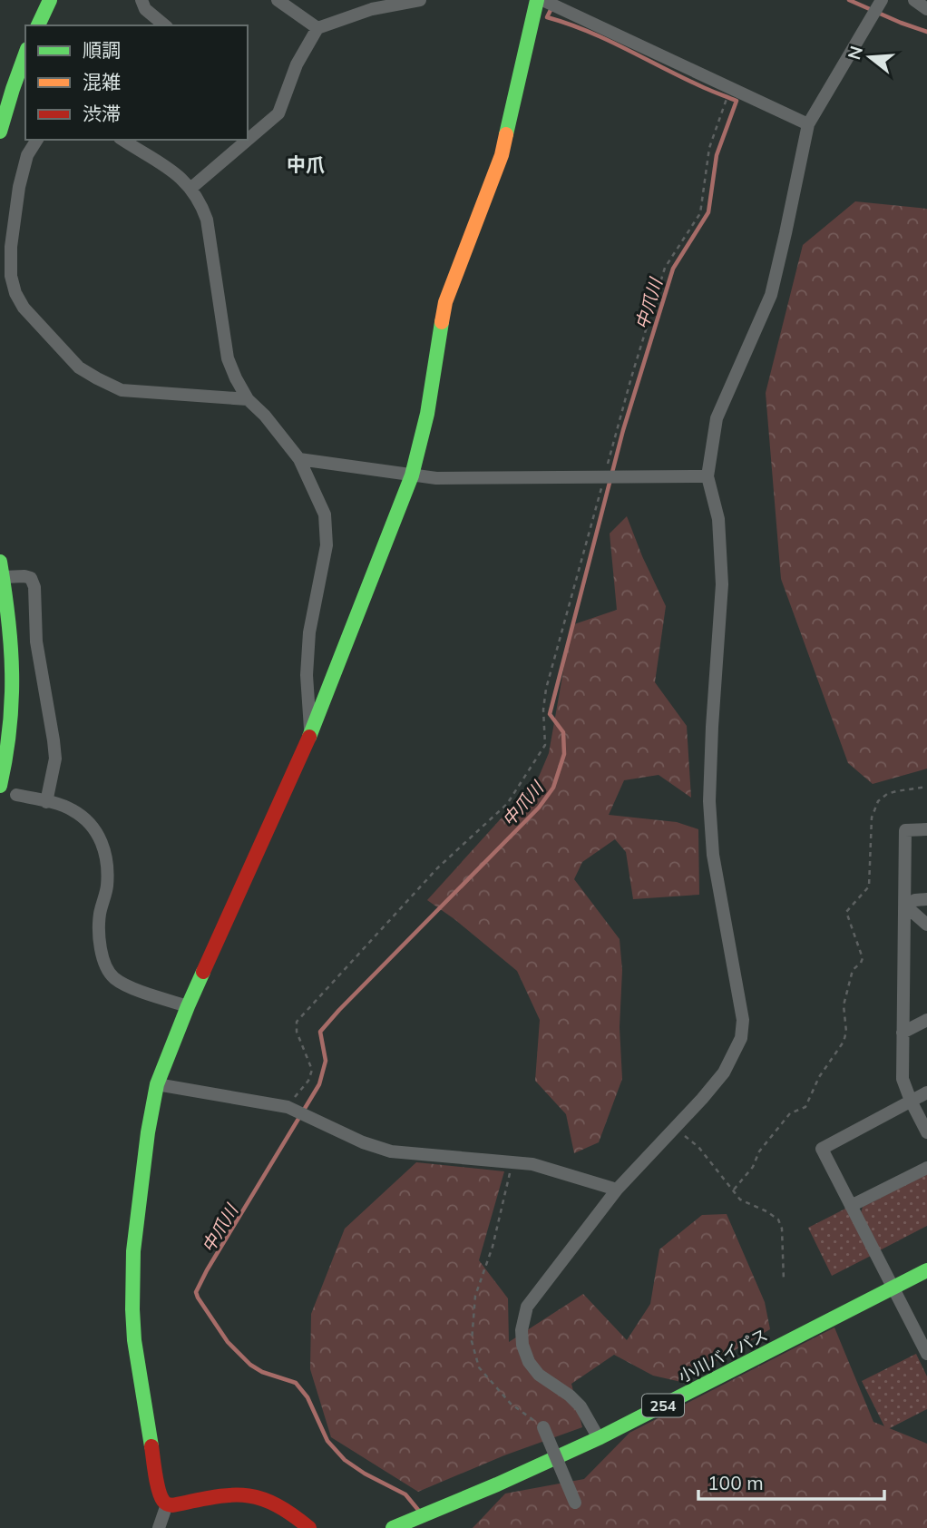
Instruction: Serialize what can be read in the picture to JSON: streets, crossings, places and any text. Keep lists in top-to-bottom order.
{
  "streets": {
    "main road": ["小川バイパス", "254"]
  },
  "districts": ["中爪"],
  "water": ["中爪川"],
  "legend": ["順調", "混雑", "渋滞"],
  "scale_bar": "100 m",
  "north": "left"
}
